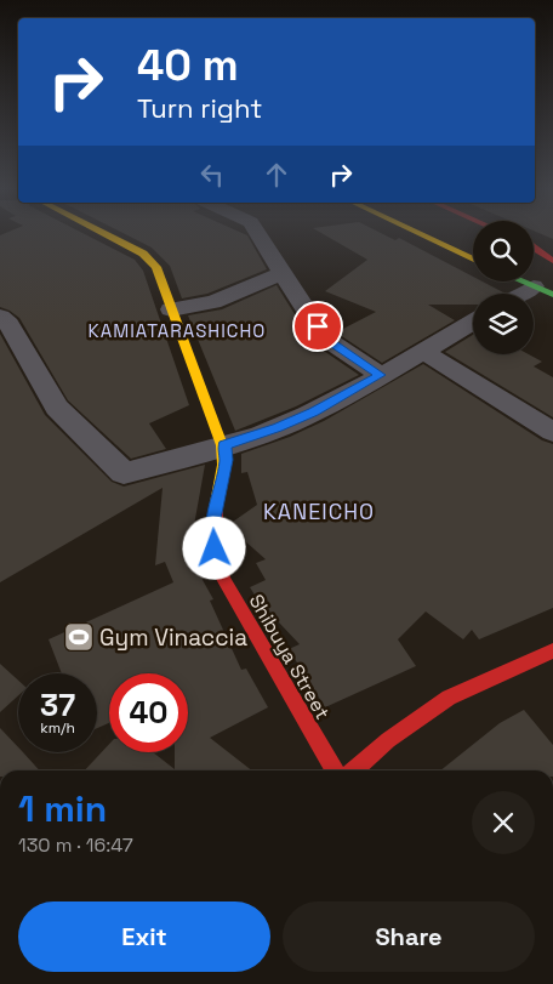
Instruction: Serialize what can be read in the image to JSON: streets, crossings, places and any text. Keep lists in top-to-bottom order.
{
  "streets": {
    "main road": ["Shibuya Street"]
  },
  "districts": ["KAMIATARASHICHO", "KANEICHO"],
  "places": {
    "sports": ["Gym Vinaccia"]
  },
  "page": {
    "turn": ["40 m", "Turn right"],
    "speed": "37 km/h",
    "limit": "40",
    "heading": ["1 min", "130 m · 16:47"],
    "buttons": ["Exit", "Share"]
  }
}
